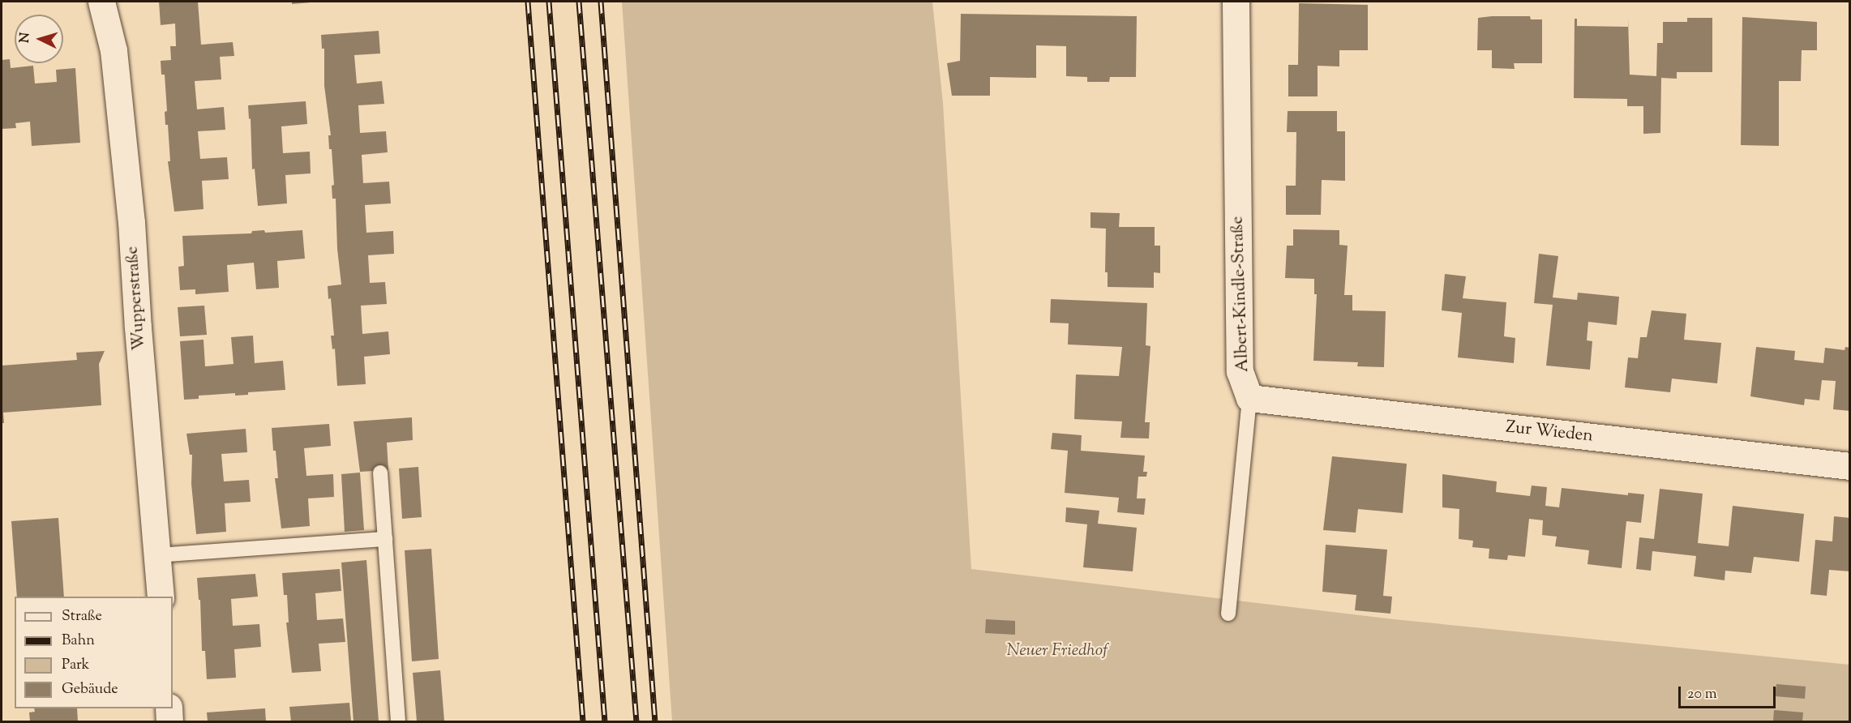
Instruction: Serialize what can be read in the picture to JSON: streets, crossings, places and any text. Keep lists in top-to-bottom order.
{
  "streets": {
    "street": ["Albert-Kindle-Straße", "Wupperstraße", "Zur Wieden"]
  },
  "crossings": [
    ["Albert-Kindle-Straße", "Zur Wieden"]
  ],
  "parks": ["Neuer Friedhof"],
  "legend": [
    "Straße",
    "Bahn",
    "Park",
    "Gebäude"
  ],
  "scale_bar": "20 m",
  "north": "left"
}
